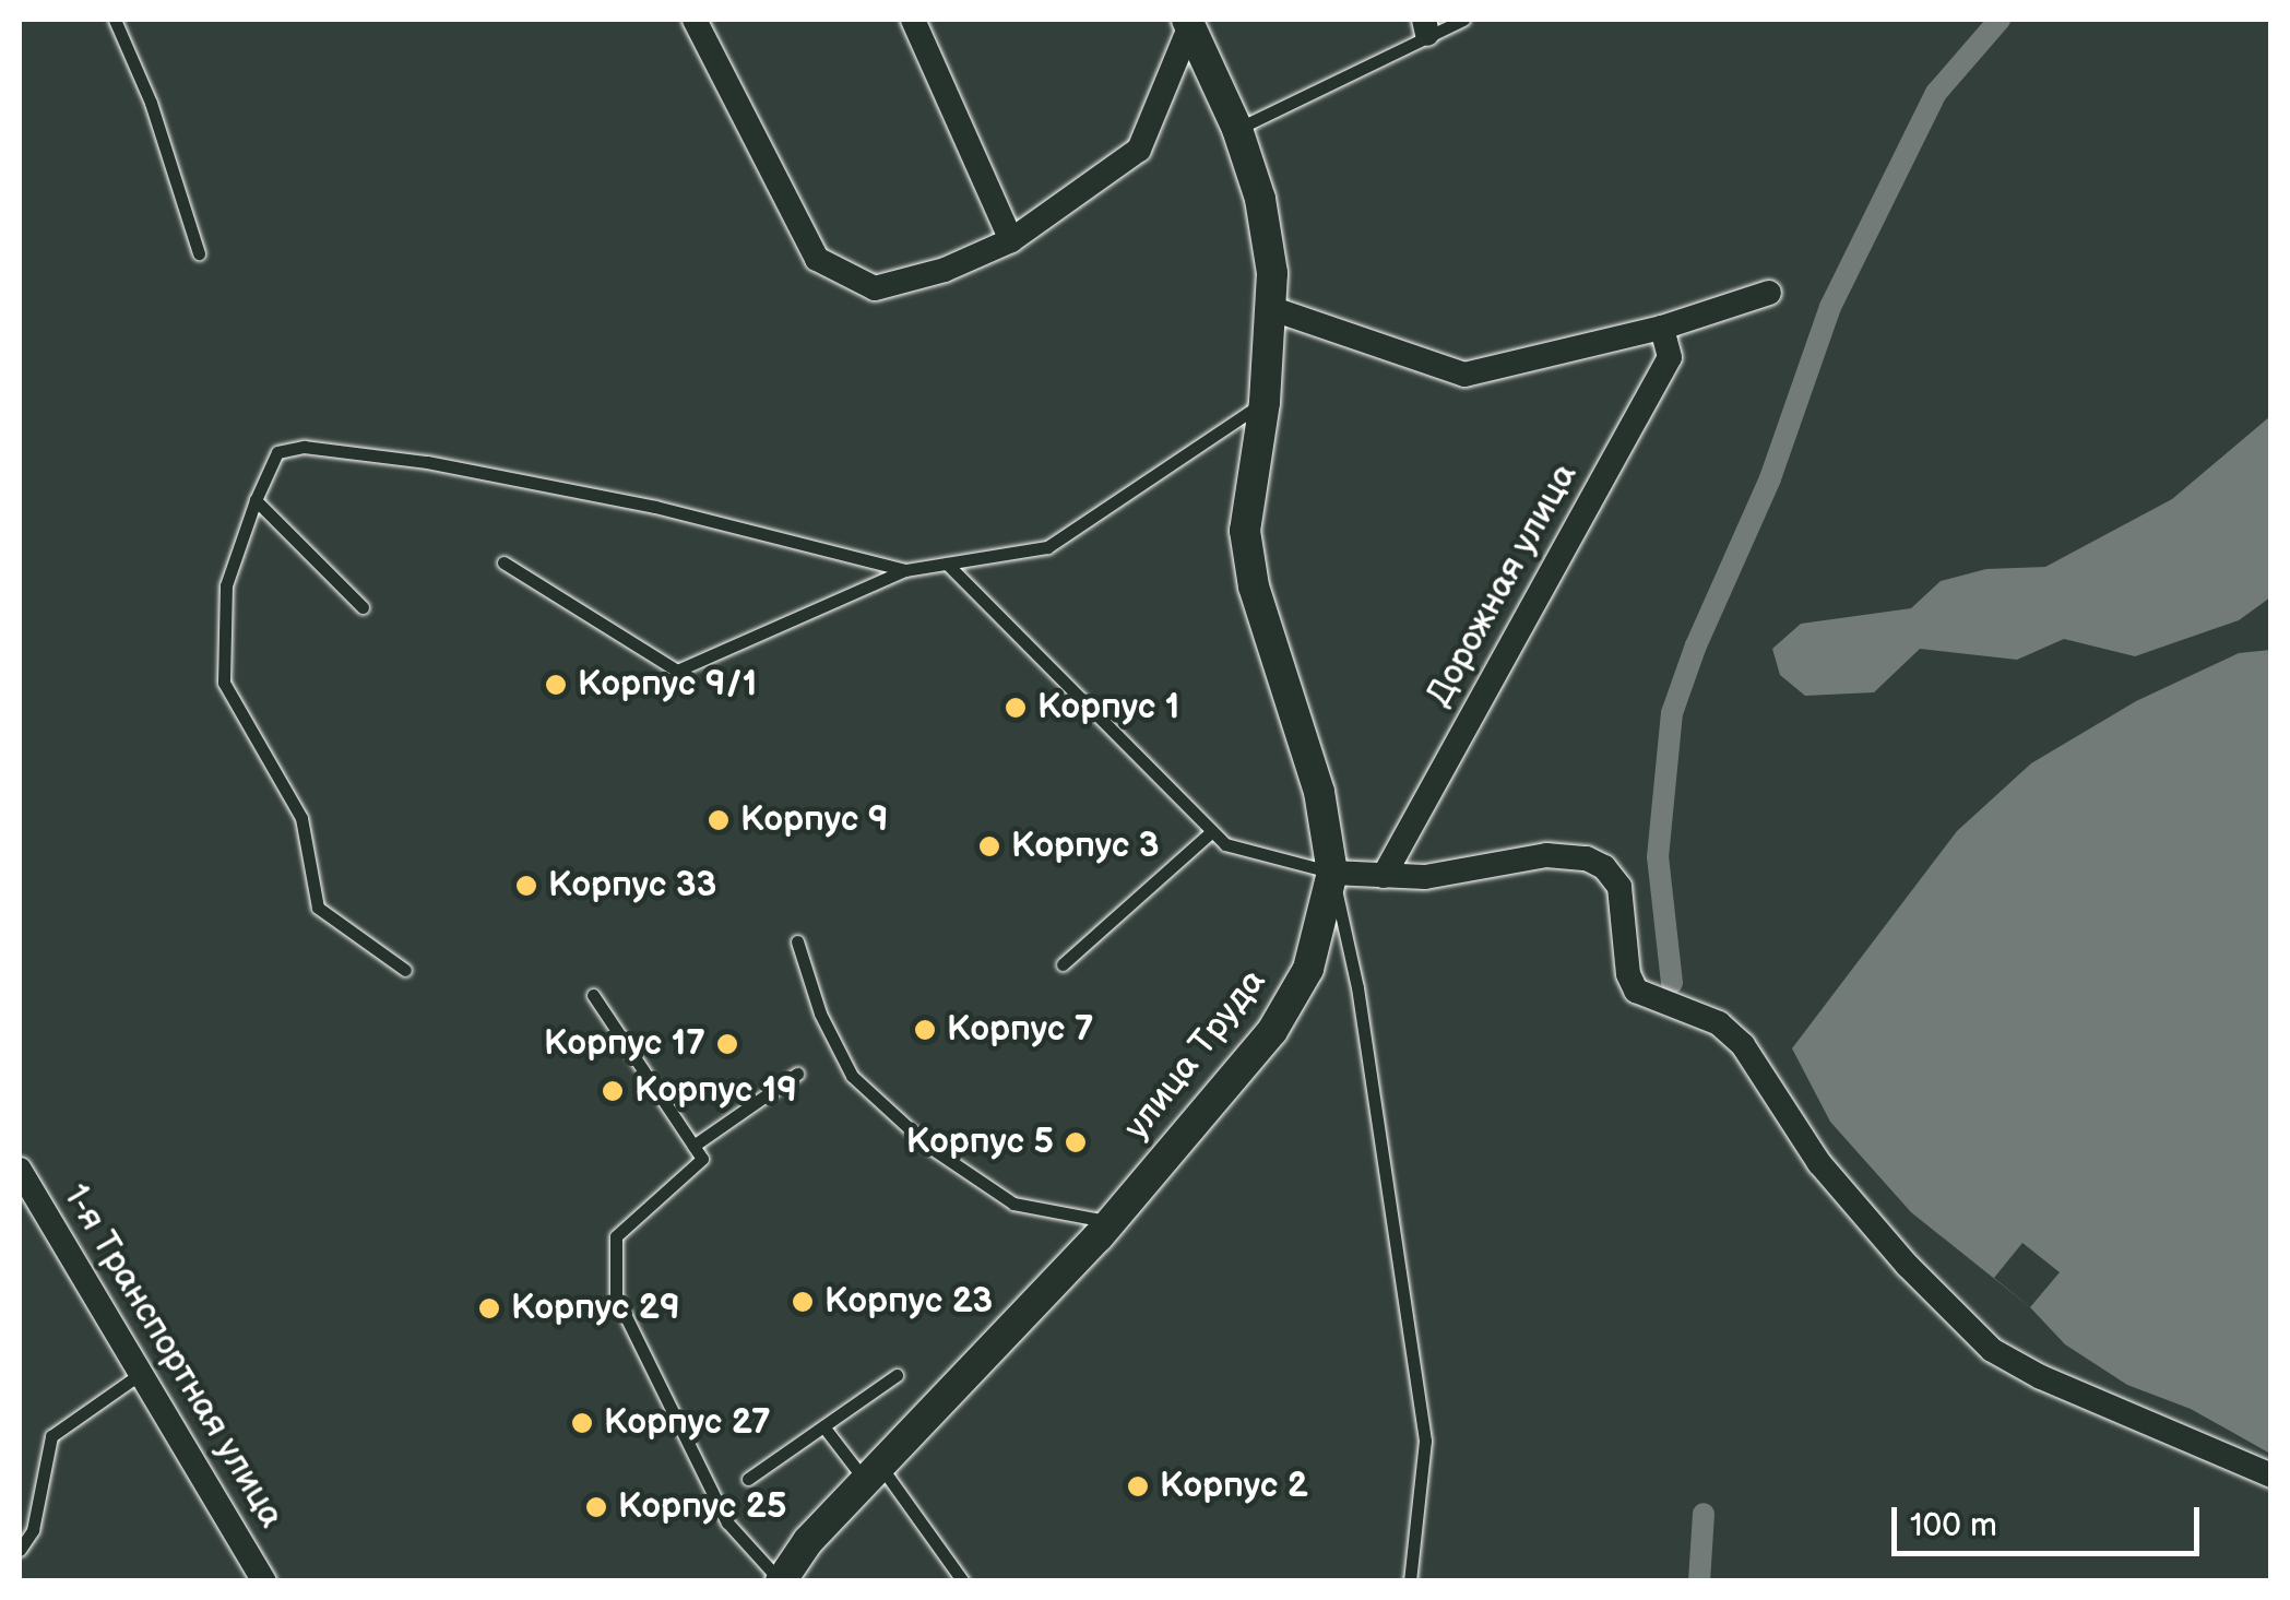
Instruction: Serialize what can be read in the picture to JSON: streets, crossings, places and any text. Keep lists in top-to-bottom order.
{
  "streets": {
    "street": ["Дорожная улица", "улица Труда", "1-я Транспортная улица"]
  },
  "places": [
    "Корпус 9/1",
    "Корпус 1",
    "Корпус 9",
    "Корпус 3",
    "Корпус 33",
    "Корпус 7",
    "Корпус 17",
    "Корпус 19",
    "Корпус 5",
    "Корпус 23",
    "Корпус 29",
    "Корпус 27",
    "Корпус 2",
    "Корпус 25"
  ],
  "scale_bar": "100 m"
}
